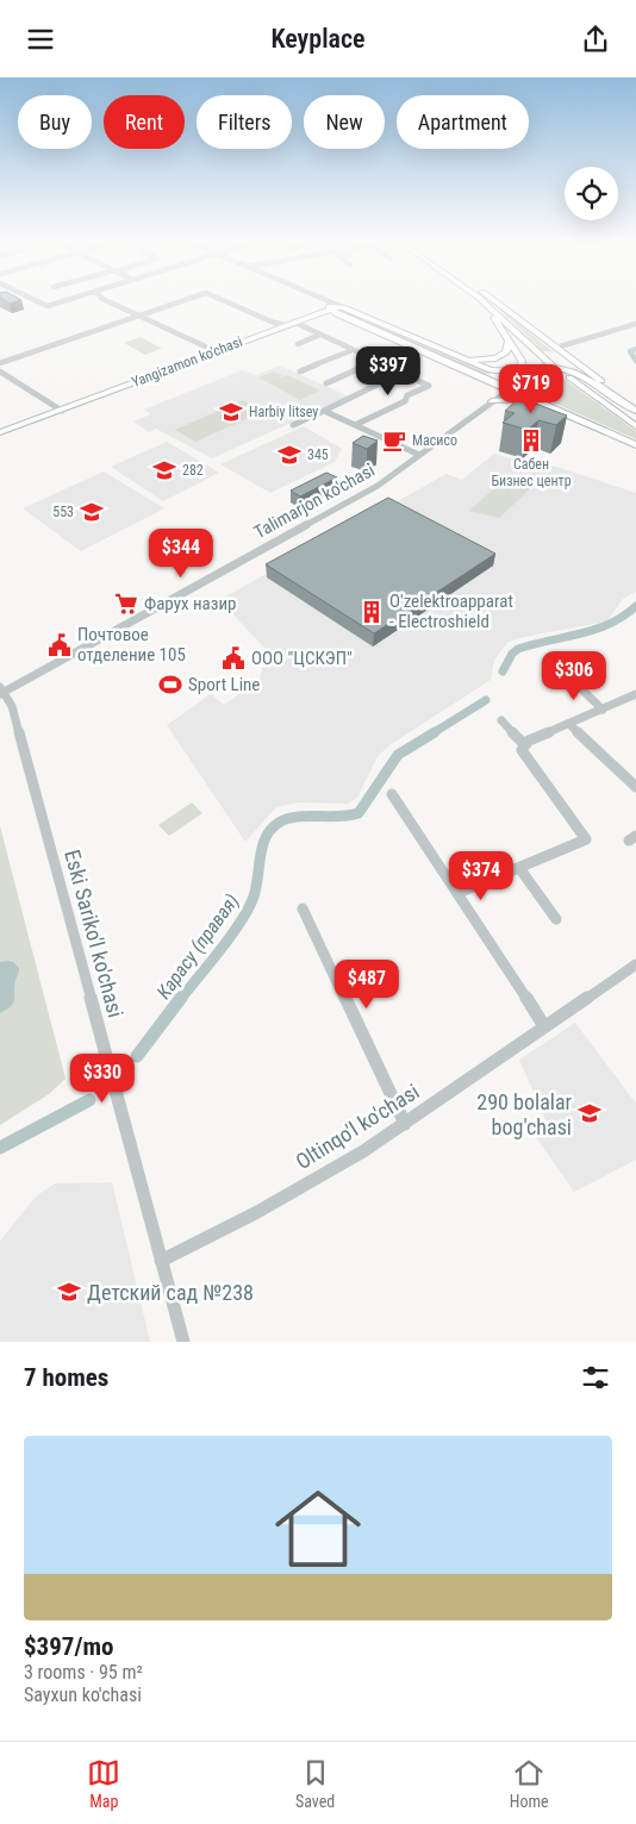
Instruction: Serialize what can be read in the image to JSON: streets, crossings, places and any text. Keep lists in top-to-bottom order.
{
  "streets": {
    "main road": ["Yangizamon ko'chasi"],
    "street": ["Talimarjon ko'chasi", "Eski Sariko'l ko'chasi", "Oltinqo'l ko'chasi"]
  },
  "crossings": [
    ["Talimarjon ko'chasi", "Eski Sariko'l ko'chasi"],
    ["Eski Sariko'l ko'chasi", "Oltinqo'l ko'chasi"]
  ],
  "water": ["Карасу (правая)"],
  "places": {
    "school or university": [
      "Harbiy litsey",
      "345",
      "282",
      "553",
      "290 bolalar bog'chasi",
      "Детский сад №238"
    ],
    "cafe": ["Масисо"],
    "building": ["Сабен Бизнес центр", "O'zelektroapparat - Electroshield"],
    "supermarket": ["Фарух назир"],
    "public building": ["Почтовое отделение 105", "ООО \"ЦСКЭП\""],
    "sports": ["Sport Line"]
  },
  "page": {
    "header": "Keyplace",
    "chip": [
      "Buy",
      "Rent",
      "Filters",
      "New",
      "Apartment"
    ],
    "price": [
      "$397",
      "$719",
      "$344",
      "$306",
      "$374",
      "$487",
      "$330"
    ],
    "heading": "7 homes",
    "list": [
      {
        "name": "$397/mo",
        "note": "3 rooms · 95 m² · Sayxun ko'chasi"
      }
    ],
    "tabs": ["Map", "Saved", "Home"]
  }
}
